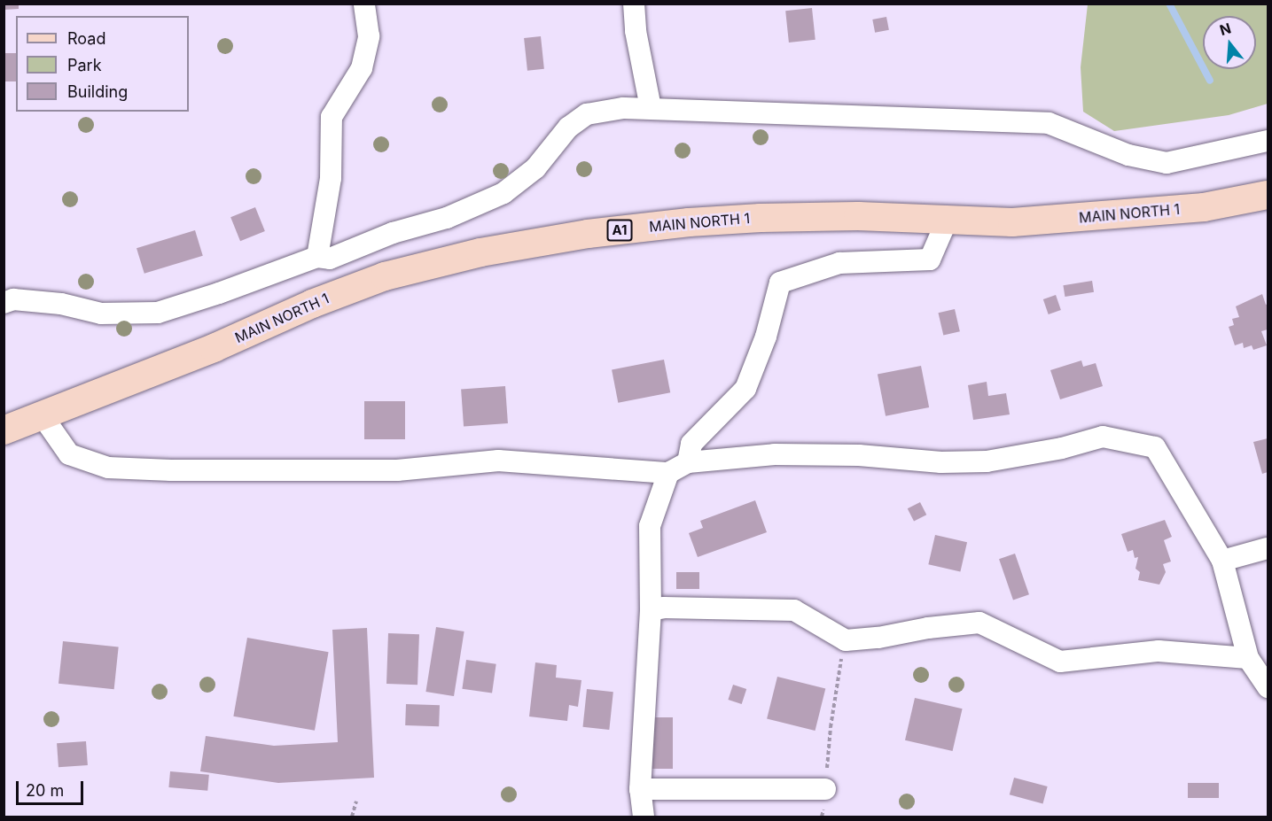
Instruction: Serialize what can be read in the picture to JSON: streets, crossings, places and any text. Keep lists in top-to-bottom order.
{
  "streets": {
    "main road": ["MAIN NORTH 1", "A1"]
  },
  "legend": ["Road", "Park", "Building"],
  "scale_bar": "20 m",
  "north": "top"
}
